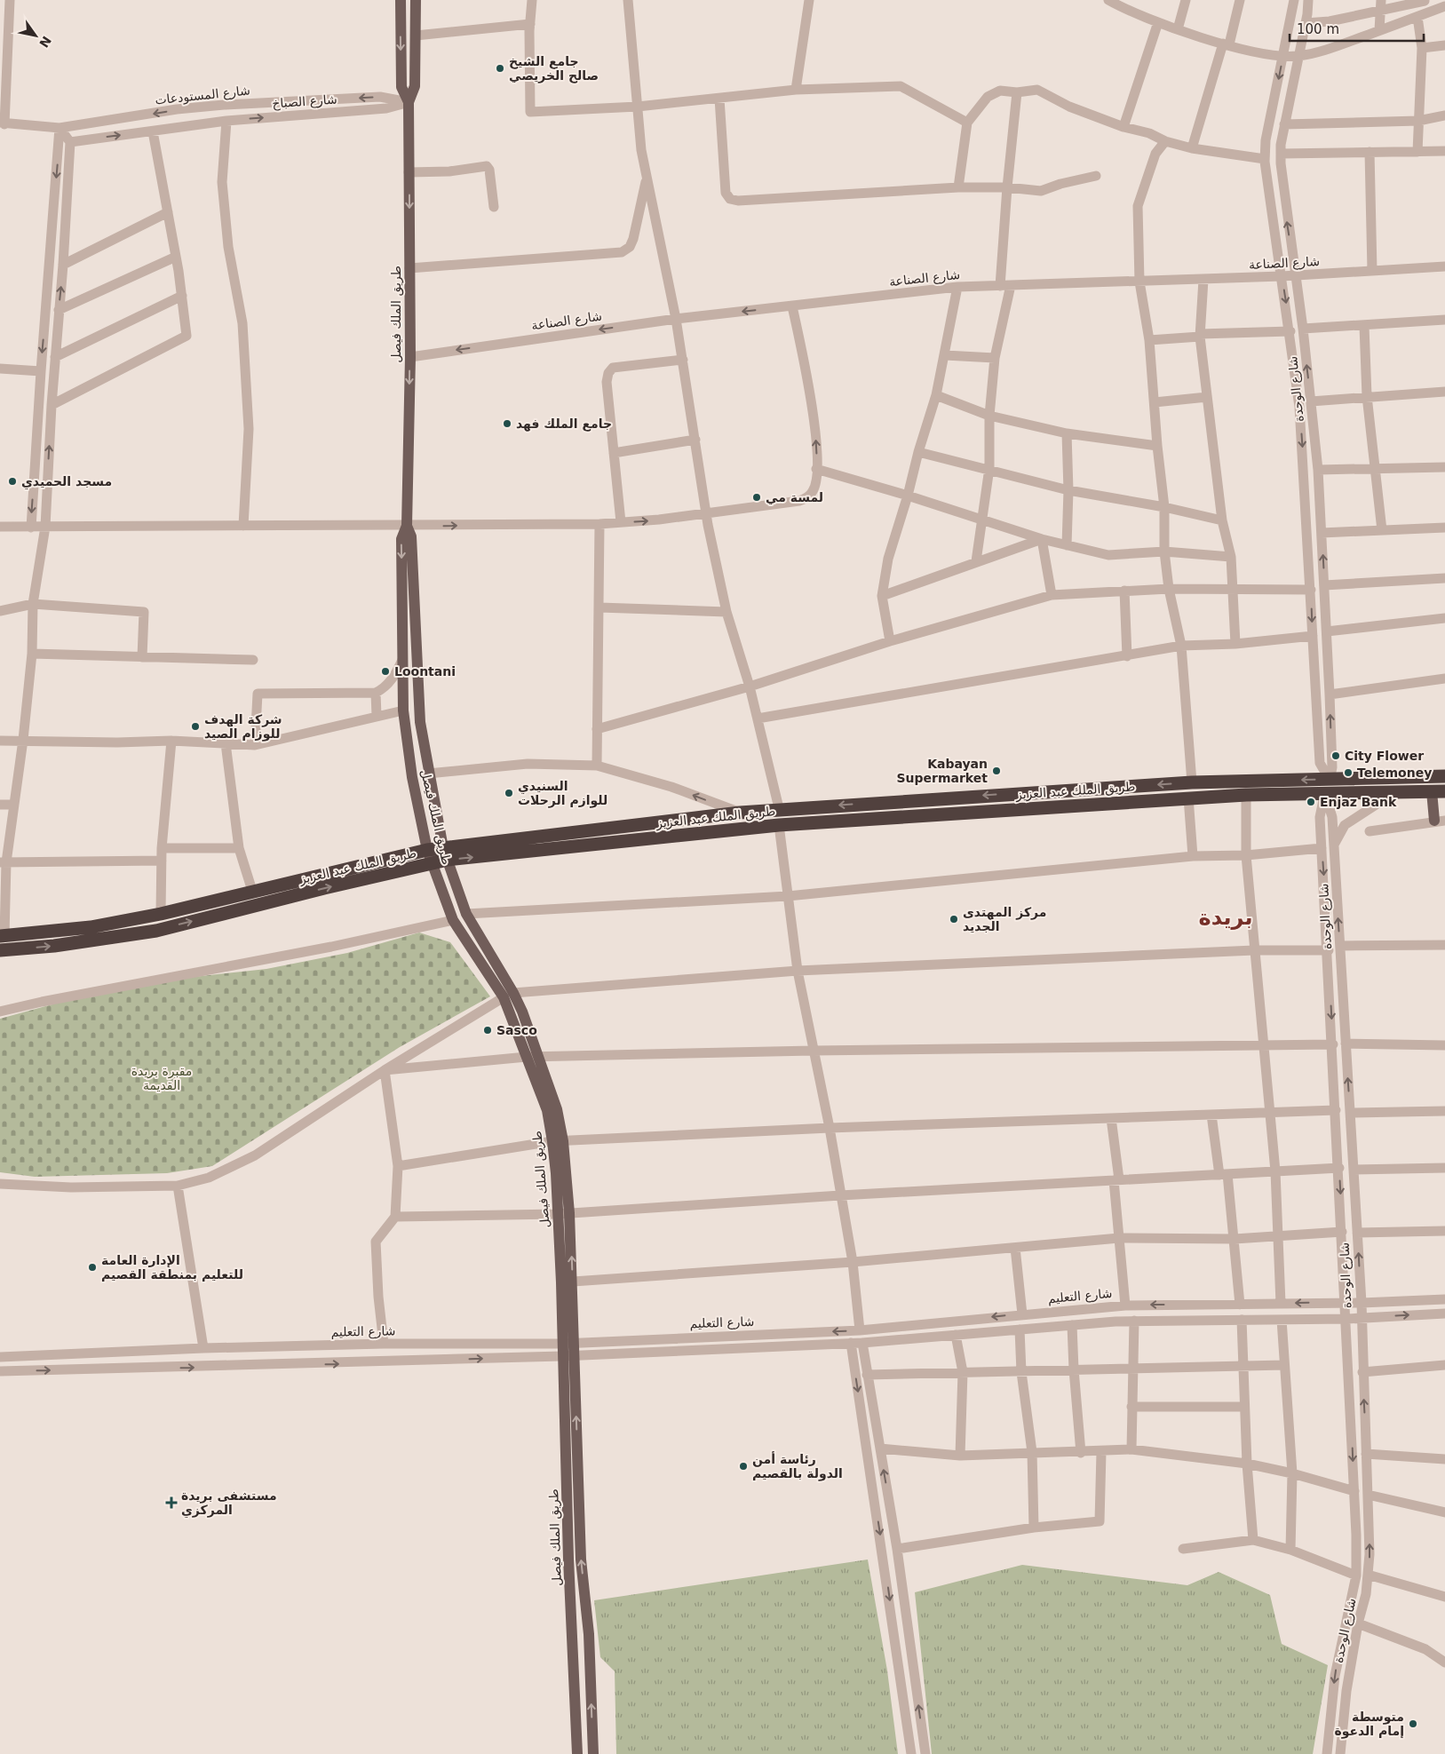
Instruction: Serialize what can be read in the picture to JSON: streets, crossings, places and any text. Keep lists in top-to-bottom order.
{
  "streets": {
    "highway": ["طريق الملك عبد العزيز"],
    "main road": ["طريق الملك فيصل"],
    "street": [
      "شارع المستودعات",
      "شارع الصباخ",
      "شارع الصناعة",
      "شارع الوحدة",
      "شارع التعليم"
    ]
  },
  "crossings": [
    ["شارع المستودعات", "شارع الصباخ"],
    ["شارع المستودعات", "طريق الملك فيصل"],
    ["شارع الصباخ", "طريق الملك فيصل"],
    ["شارع الصناعة", "طريق الملك فيصل"],
    ["شارع الصناعة", "شارع الوحدة"],
    ["طريق الملك فيصل", "طريق الملك عبد العزيز"],
    ["طريق الملك فيصل", "شارع التعليم"],
    ["شارع الوحدة", "طريق الملك عبد العزيز"],
    ["شارع الوحدة", "شارع التعليم"]
  ],
  "one_way": ["شارع المستودعات", "شارع الصباخ", "شارع الصناعة"],
  "districts": ["بريدة"],
  "parks": ["مقبرة بريدة القديمة"],
  "places": {
    "other": [
      "جامع الشيخ صالح الخريصي",
      "جامع الملك فهد",
      "مسجد الحميدي",
      "لمسة مي",
      "Loontani",
      "شركة الهدف للوزام الصيد",
      "City Flower",
      "Kabayan Supermarket",
      "Telemoney",
      "السنيدي للوازم الرحلات",
      "Enjaz Bank",
      "مركز المهتدى الجديد",
      "Sasco",
      "الإدارة العامة للتعليم بمنطقة القصيم",
      "رئاسة أمن الدولة بالقصيم",
      "متوسطة إمام الدعوة"
    ],
    "health": ["مستشفى بريدة المركزي"]
  },
  "scale_bar": "100 m",
  "north": "bottom right"
}
